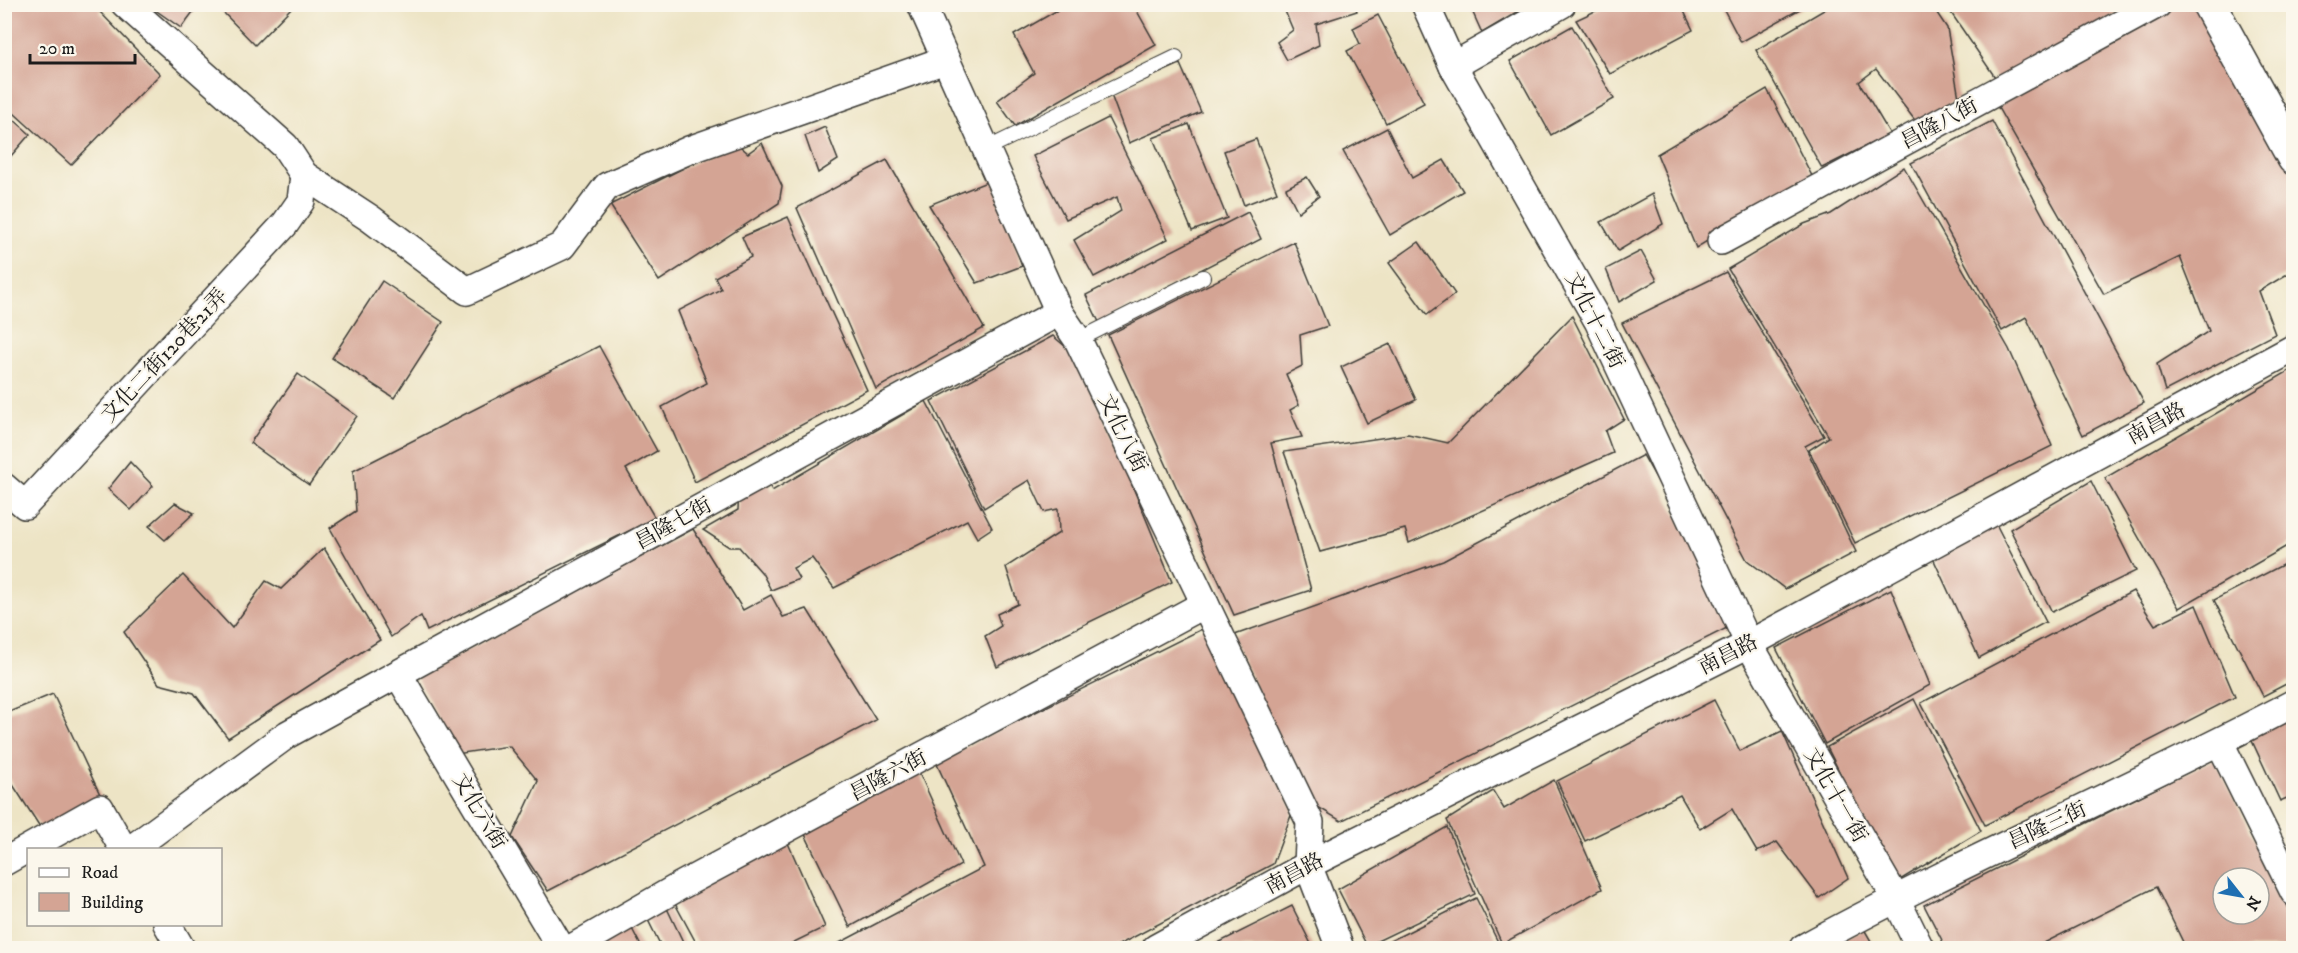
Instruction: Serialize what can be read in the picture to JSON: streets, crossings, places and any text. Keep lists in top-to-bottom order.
{
  "streets": {
    "street": [
      "昌隆八街",
      "文化十二街",
      "文化二街120巷21弄",
      "南昌路",
      "文化八街",
      "昌隆七街",
      "昌隆六街",
      "文化十一街",
      "文化六街",
      "昌隆三街"
    ]
  },
  "crossings": [
    ["文化十二街", "南昌路"],
    ["文化十二街", "文化十一街"],
    ["南昌路", "文化八街"],
    ["南昌路", "文化十一街"],
    ["文化八街", "昌隆七街"],
    ["文化八街", "昌隆六街"],
    ["昌隆七街", "文化六街"],
    ["文化十一街", "昌隆三街"]
  ],
  "legend": ["Road", "Building"],
  "scale_bar": "20 m",
  "north": "bottom right"
}
